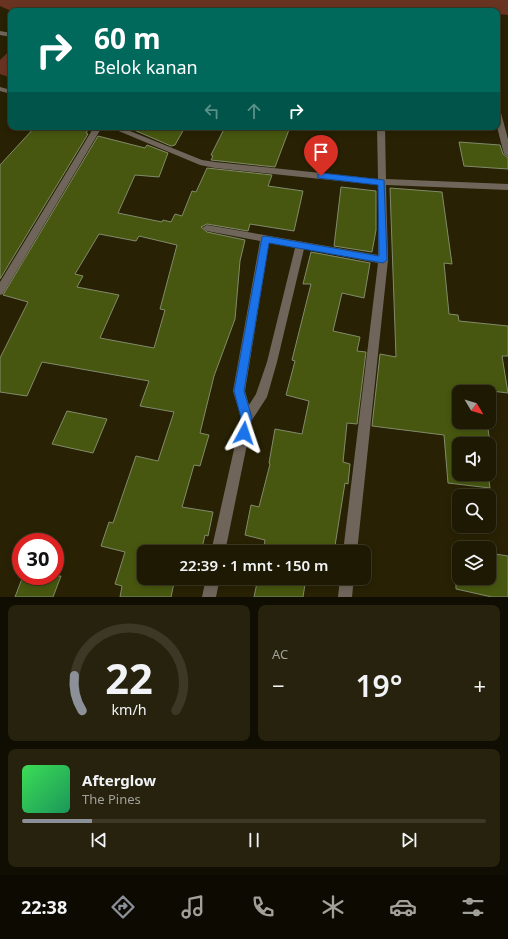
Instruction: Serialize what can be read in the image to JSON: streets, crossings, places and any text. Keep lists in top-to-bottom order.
{
  "north": "bottom right",
  "page": {
    "turn": ["60 m", "Belok kanan"],
    "limit": "30",
    "trip": "22:39 · 1 mnt · 150 m",
    "tile": "AC",
    "heat": ["−", "19°", "+"],
    "song": ["Afterglow", "The Pines"],
    "tabs": "22:38",
    "gauge": ["22", "km/h"]
  }
}
